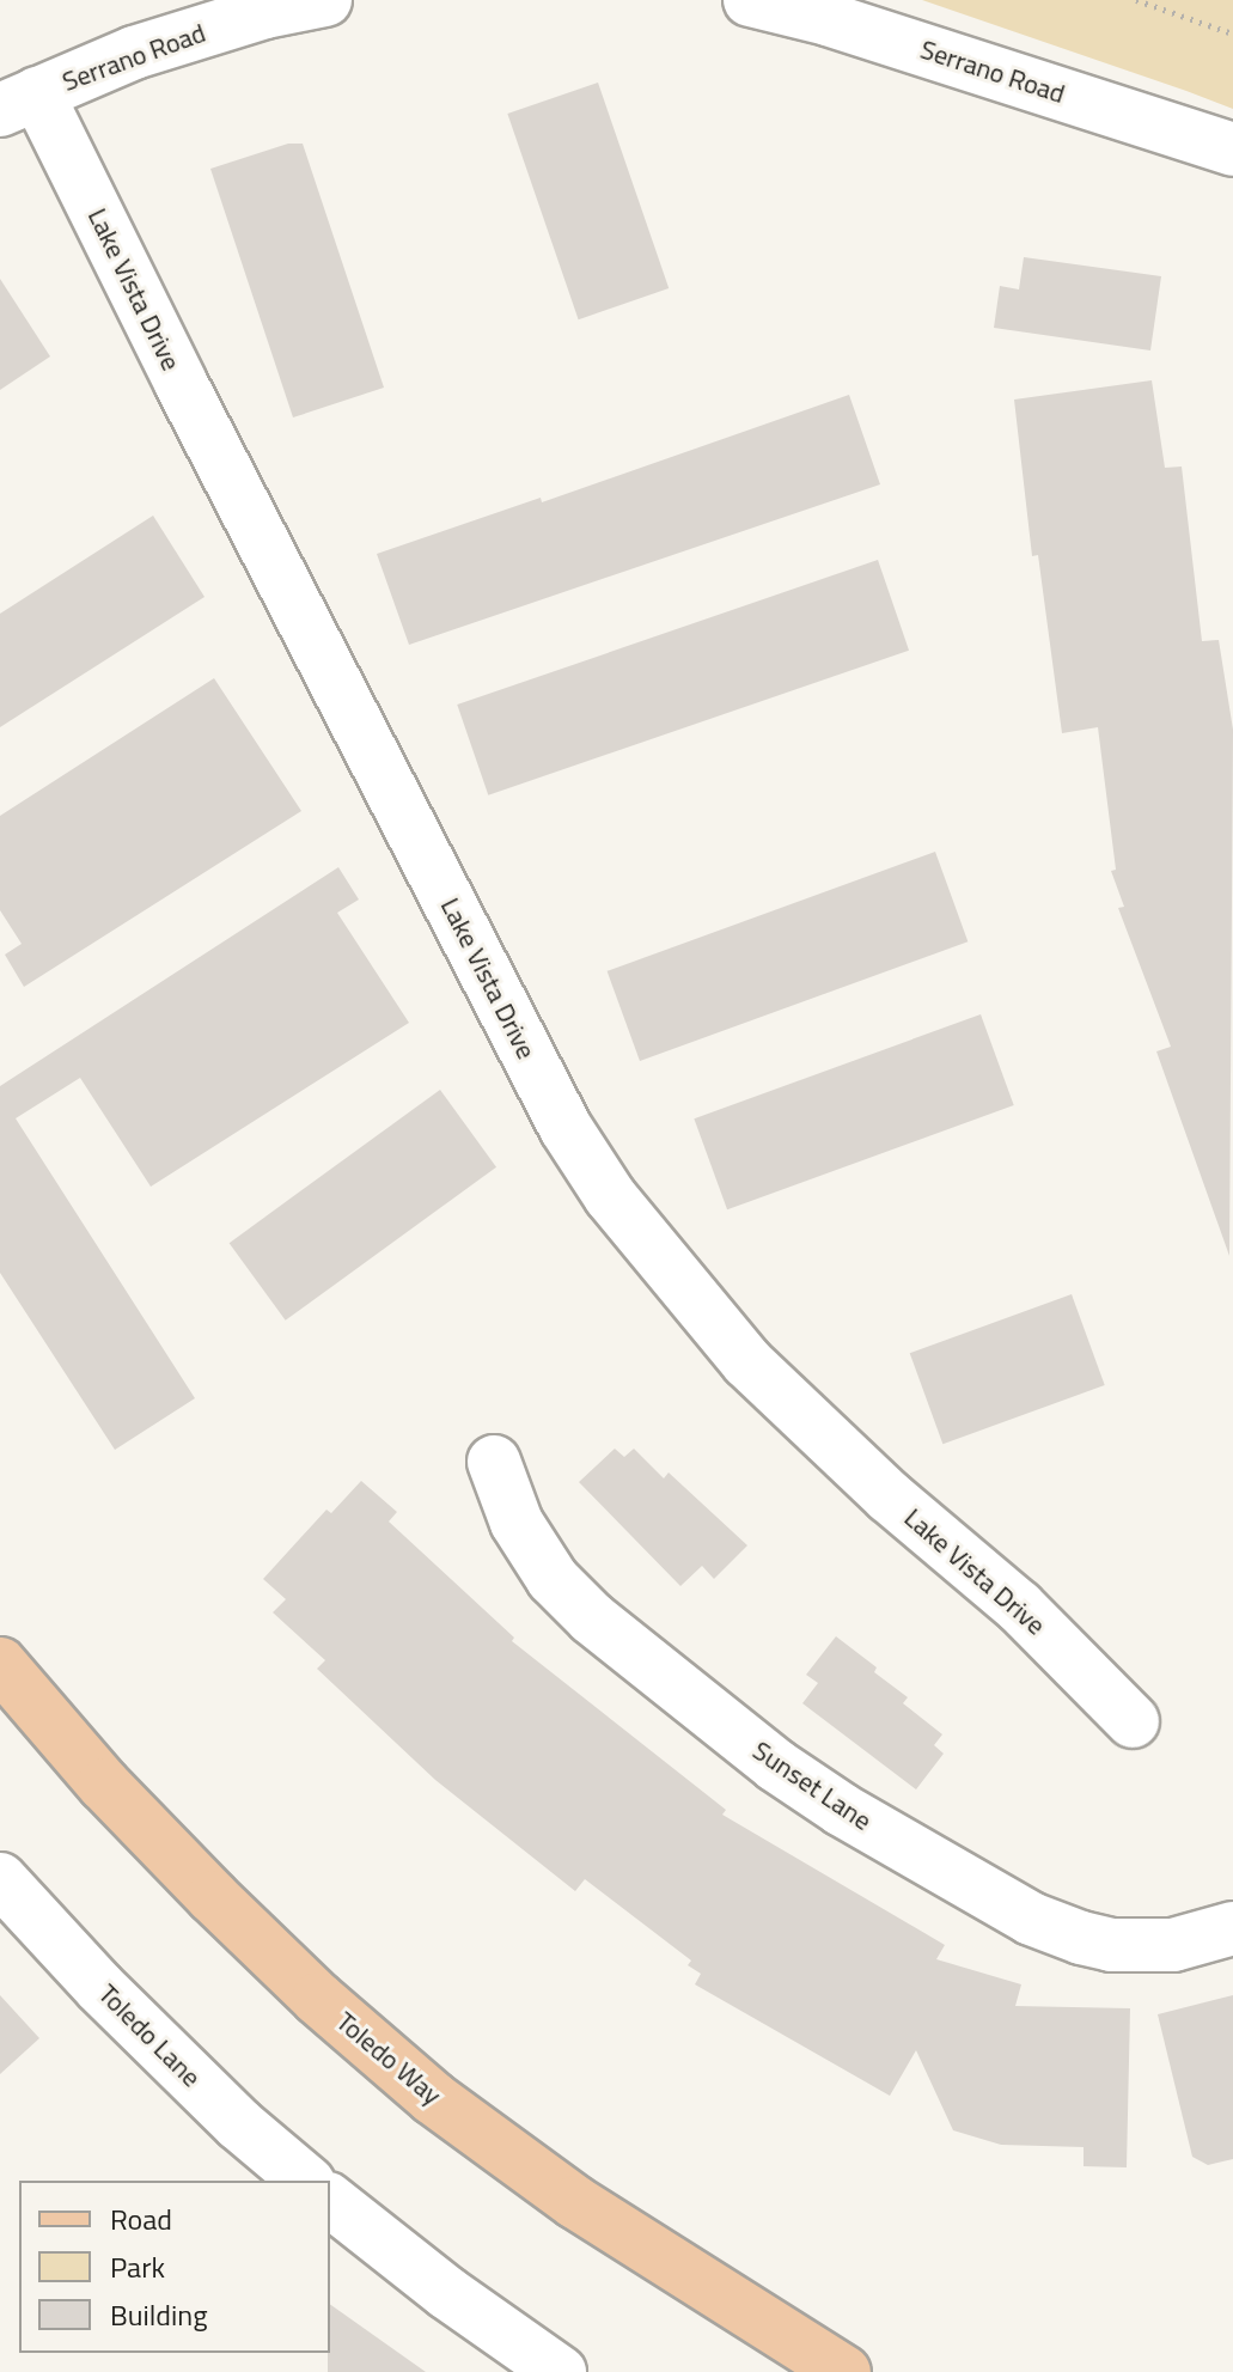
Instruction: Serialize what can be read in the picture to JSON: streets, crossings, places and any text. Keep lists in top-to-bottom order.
{
  "streets": {
    "main road": ["Toledo Way"],
    "street": [
      "Serrano Road",
      "Lake Vista Drive",
      "Sunset Lane",
      "Toledo Lane"
    ]
  },
  "crossings": [
    ["Serrano Road", "Lake Vista Drive"]
  ],
  "legend": ["Road", "Park", "Building"]
}
